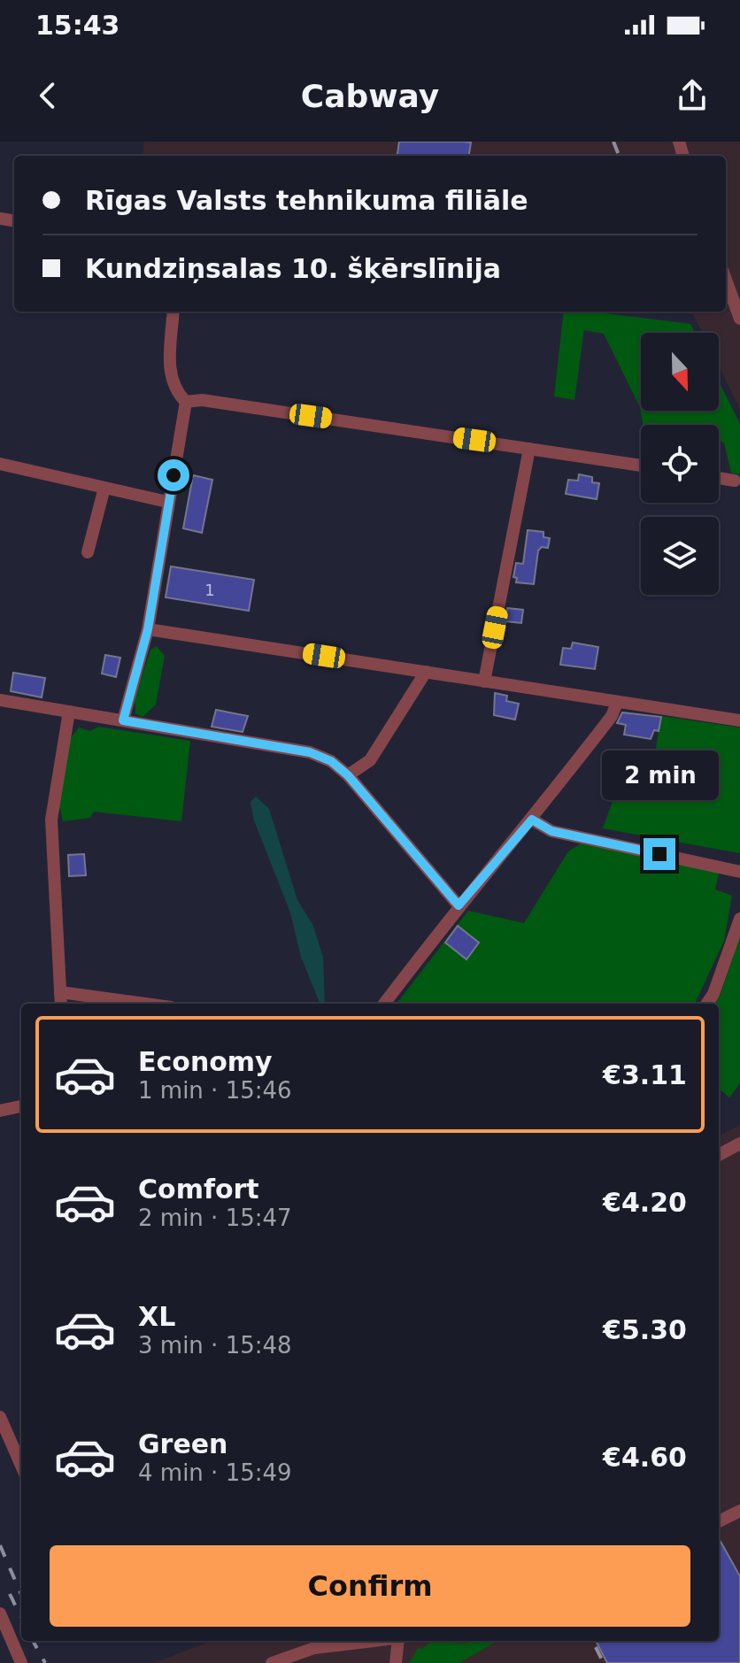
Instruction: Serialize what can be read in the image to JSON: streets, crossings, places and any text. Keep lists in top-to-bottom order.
{
  "house_numbers": ["1"],
  "north": "bottom",
  "page": {
    "status": "15:43",
    "header": "Cabway",
    "banner": ["Rīgas Valsts tehnikuma filiāle", "Kundziņsalas 10. šķērslīnija"],
    "bubble": "2 min",
    "list": [
      {
        "name": "Economy",
        "note": "1 min · 15:46",
        "value": "€3.11"
      },
      {
        "name": "Comfort",
        "note": "2 min · 15:47",
        "value": "€4.20"
      },
      {
        "name": "XL",
        "note": "3 min · 15:48",
        "value": "€5.30"
      },
      {
        "name": "Green",
        "note": "4 min · 15:49",
        "value": "€4.60"
      }
    ],
    "buttons": "Confirm"
  }
}
